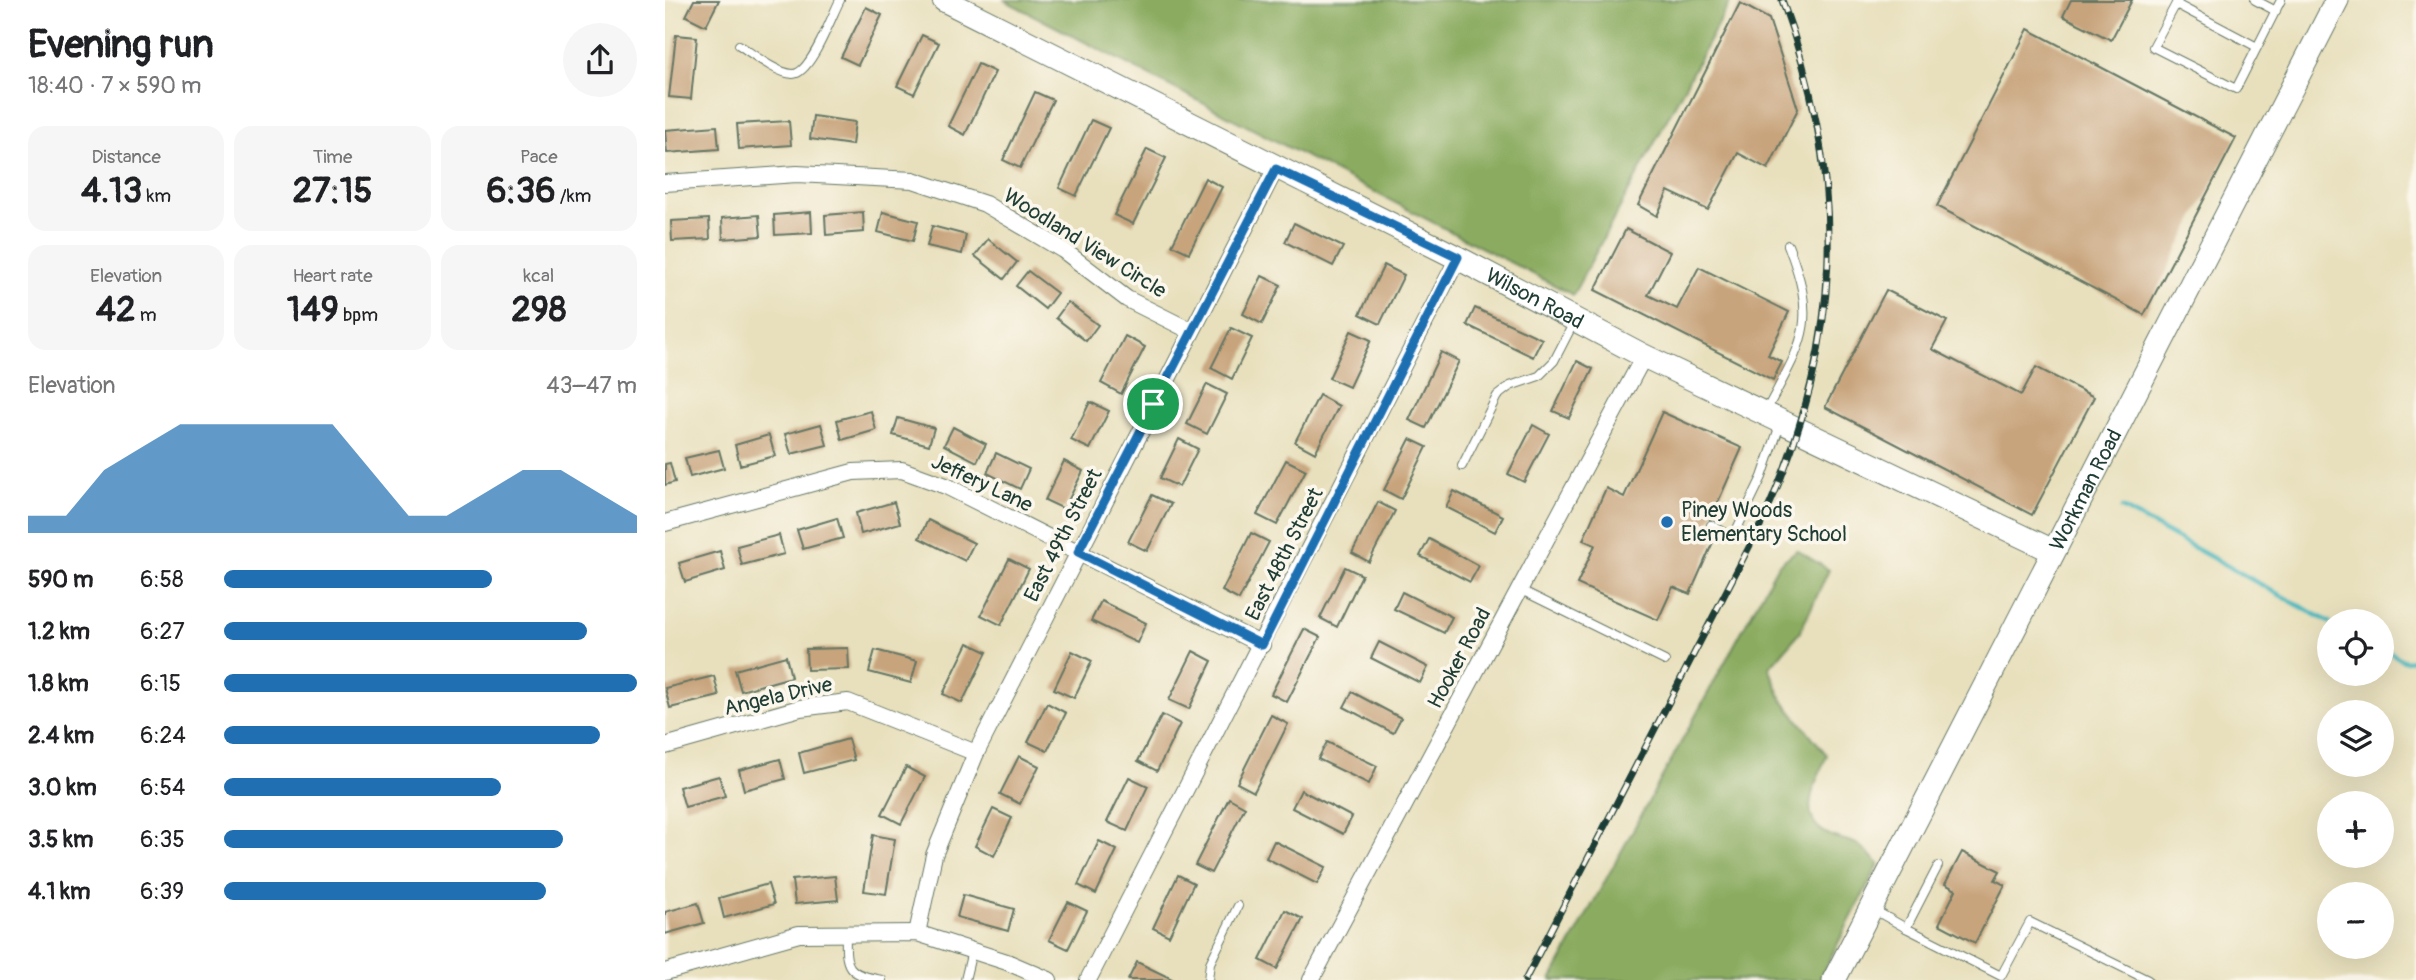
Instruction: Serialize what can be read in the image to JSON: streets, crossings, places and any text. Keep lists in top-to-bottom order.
{
  "streets": {
    "street": [
      "Woodland View Circle",
      "Wilson Road",
      "Jeffery Lane",
      "Workman Road",
      "East 49th Street",
      "East 48th Street",
      "Hooker Road",
      "Angela Drive"
    ]
  },
  "crossings": [
    ["Woodland View Circle", "East 49th Street"],
    ["Wilson Road", "Workman Road"],
    ["Wilson Road", "East 49th Street"],
    ["Wilson Road", "East 48th Street"],
    ["Wilson Road", "Hooker Road"],
    ["Jeffery Lane", "East 49th Street"],
    ["Jeffery Lane", "East 48th Street"],
    ["East 49th Street", "Angela Drive"]
  ],
  "places": ["Piney Woods Elementary School"],
  "page": {
    "heading": ["Evening run", "18:40 · 7 × 590 m"],
    "stats": [
      ["Distance", "4.13 km"],
      ["Time", "27:15"],
      ["Pace", "6:36 /km"],
      ["Elevation", "42 m"],
      ["Heart rate", "149 bpm"],
      ["kcal", "298"]
    ],
    "chart": ["Elevation", "43–47 m"],
    "list": [
      {
        "name": "590 m",
        "note": "6:58"
      },
      {
        "name": "1.2 km",
        "note": "6:27"
      },
      {
        "name": "1.8 km",
        "note": "6:15"
      },
      {
        "name": "2.4 km",
        "note": "6:24"
      },
      {
        "name": "3.0 km",
        "note": "6:54"
      },
      {
        "name": "3.5 km",
        "note": "6:35"
      },
      {
        "name": "4.1 km",
        "note": "6:39"
      }
    ],
    "map_buttons": ["+", "−"]
  }
}
